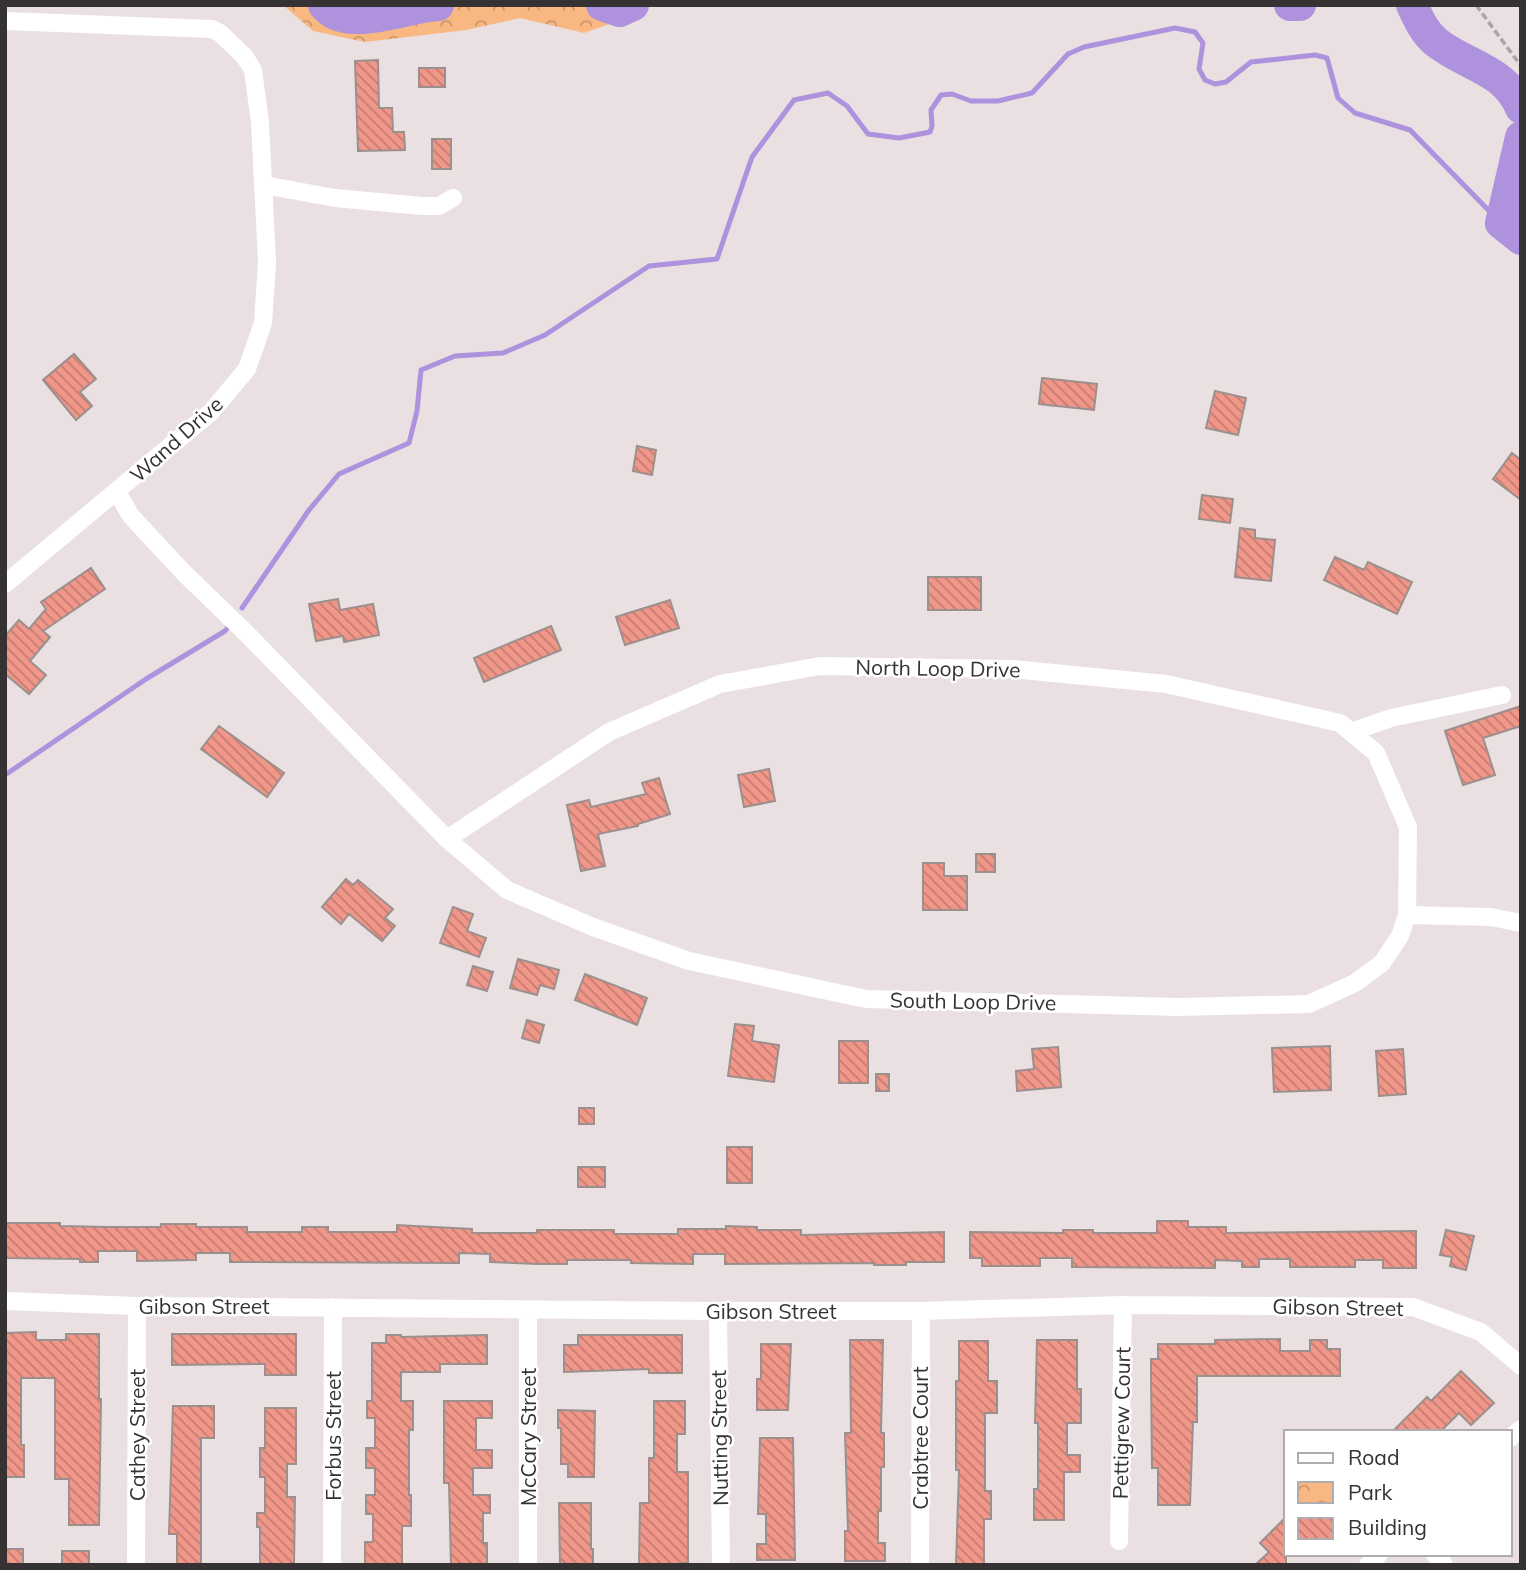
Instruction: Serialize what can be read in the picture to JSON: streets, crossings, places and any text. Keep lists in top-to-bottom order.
{
  "streets": {
    "street": [
      "Wand Drive",
      "North Loop Drive",
      "South Loop Drive",
      "Gibson Street",
      "Pettigrew Court",
      "Cathey Street",
      "Forbus Street",
      "McCary Street",
      "Nutting Street",
      "Crabtree Court"
    ]
  },
  "crossings": [
    ["Wand Drive", "South Loop Drive"],
    ["North Loop Drive", "South Loop Drive"],
    ["Gibson Street", "Pettigrew Court"],
    ["Gibson Street", "Cathey Street"],
    ["Gibson Street", "Forbus Street"],
    ["Gibson Street", "McCary Street"],
    ["Gibson Street", "Nutting Street"],
    ["Gibson Street", "Crabtree Court"]
  ],
  "legend": ["Road", "Park", "Building"]
}
